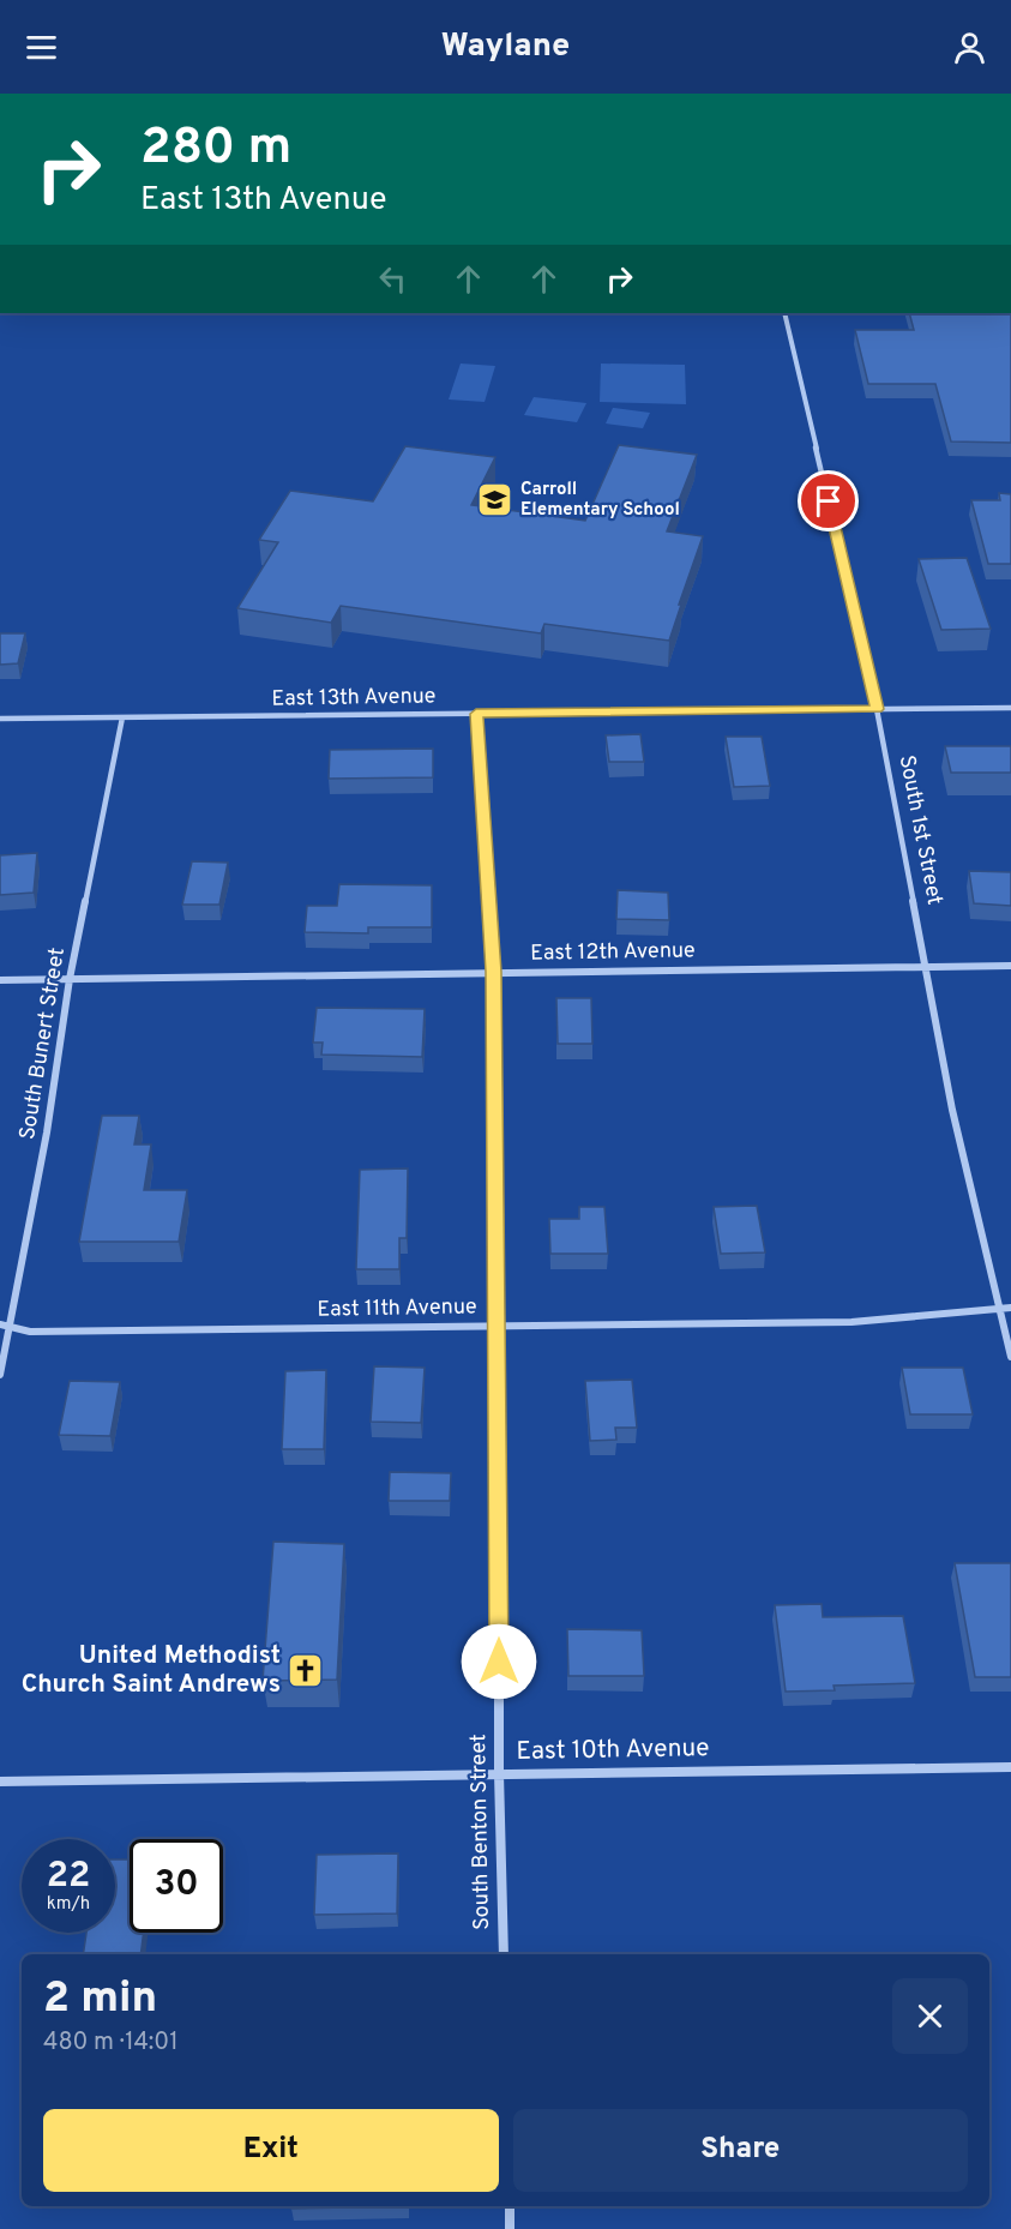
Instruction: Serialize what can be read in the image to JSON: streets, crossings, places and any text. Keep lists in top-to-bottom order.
{
  "streets": {
    "street": [
      "East 13th Avenue",
      "South 1st Street",
      "East 12th Avenue",
      "South Bunert Street",
      "East 11th Avenue",
      "East 10th Avenue",
      "South Benton Street"
    ]
  },
  "crossings": [
    ["East 13th Avenue", "South 1st Street"],
    ["East 13th Avenue", "South Bunert Street"],
    ["East 13th Avenue", "South Benton Street"],
    ["South 1st Street", "East 12th Avenue"],
    ["South 1st Street", "East 11th Avenue"],
    ["East 12th Avenue", "South Bunert Street"],
    ["East 12th Avenue", "South Benton Street"],
    ["South Bunert Street", "East 11th Avenue"],
    ["East 11th Avenue", "South Benton Street"],
    ["East 10th Avenue", "South Benton Street"]
  ],
  "places": {
    "school or university": ["Carroll Elementary School"],
    "church": ["United Methodist Church Saint Andrews"]
  },
  "page": {
    "header": "Waylane",
    "turn": ["280 m", "East 13th Avenue"],
    "speed": "22 km/h",
    "limit": "30",
    "heading": ["2 min", "480 m · 14:01"],
    "buttons": ["Exit", "Share"]
  }
}
